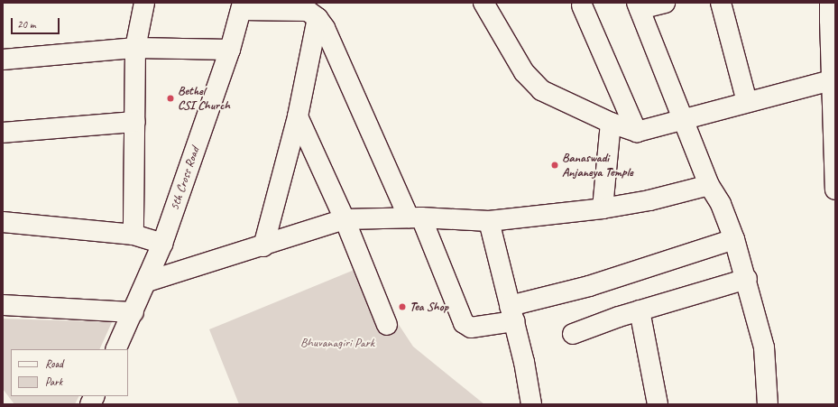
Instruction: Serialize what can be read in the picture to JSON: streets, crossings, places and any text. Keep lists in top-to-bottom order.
{
  "streets": {
    "street": ["5th Cross Road"]
  },
  "parks": ["Bhuvanagiri Park"],
  "places": ["Bethel CSI Church", "Banaswadi Anjaneya Temple", "Tea Shop"],
  "legend": ["Road", "Park"],
  "scale_bar": "20 m"
}
